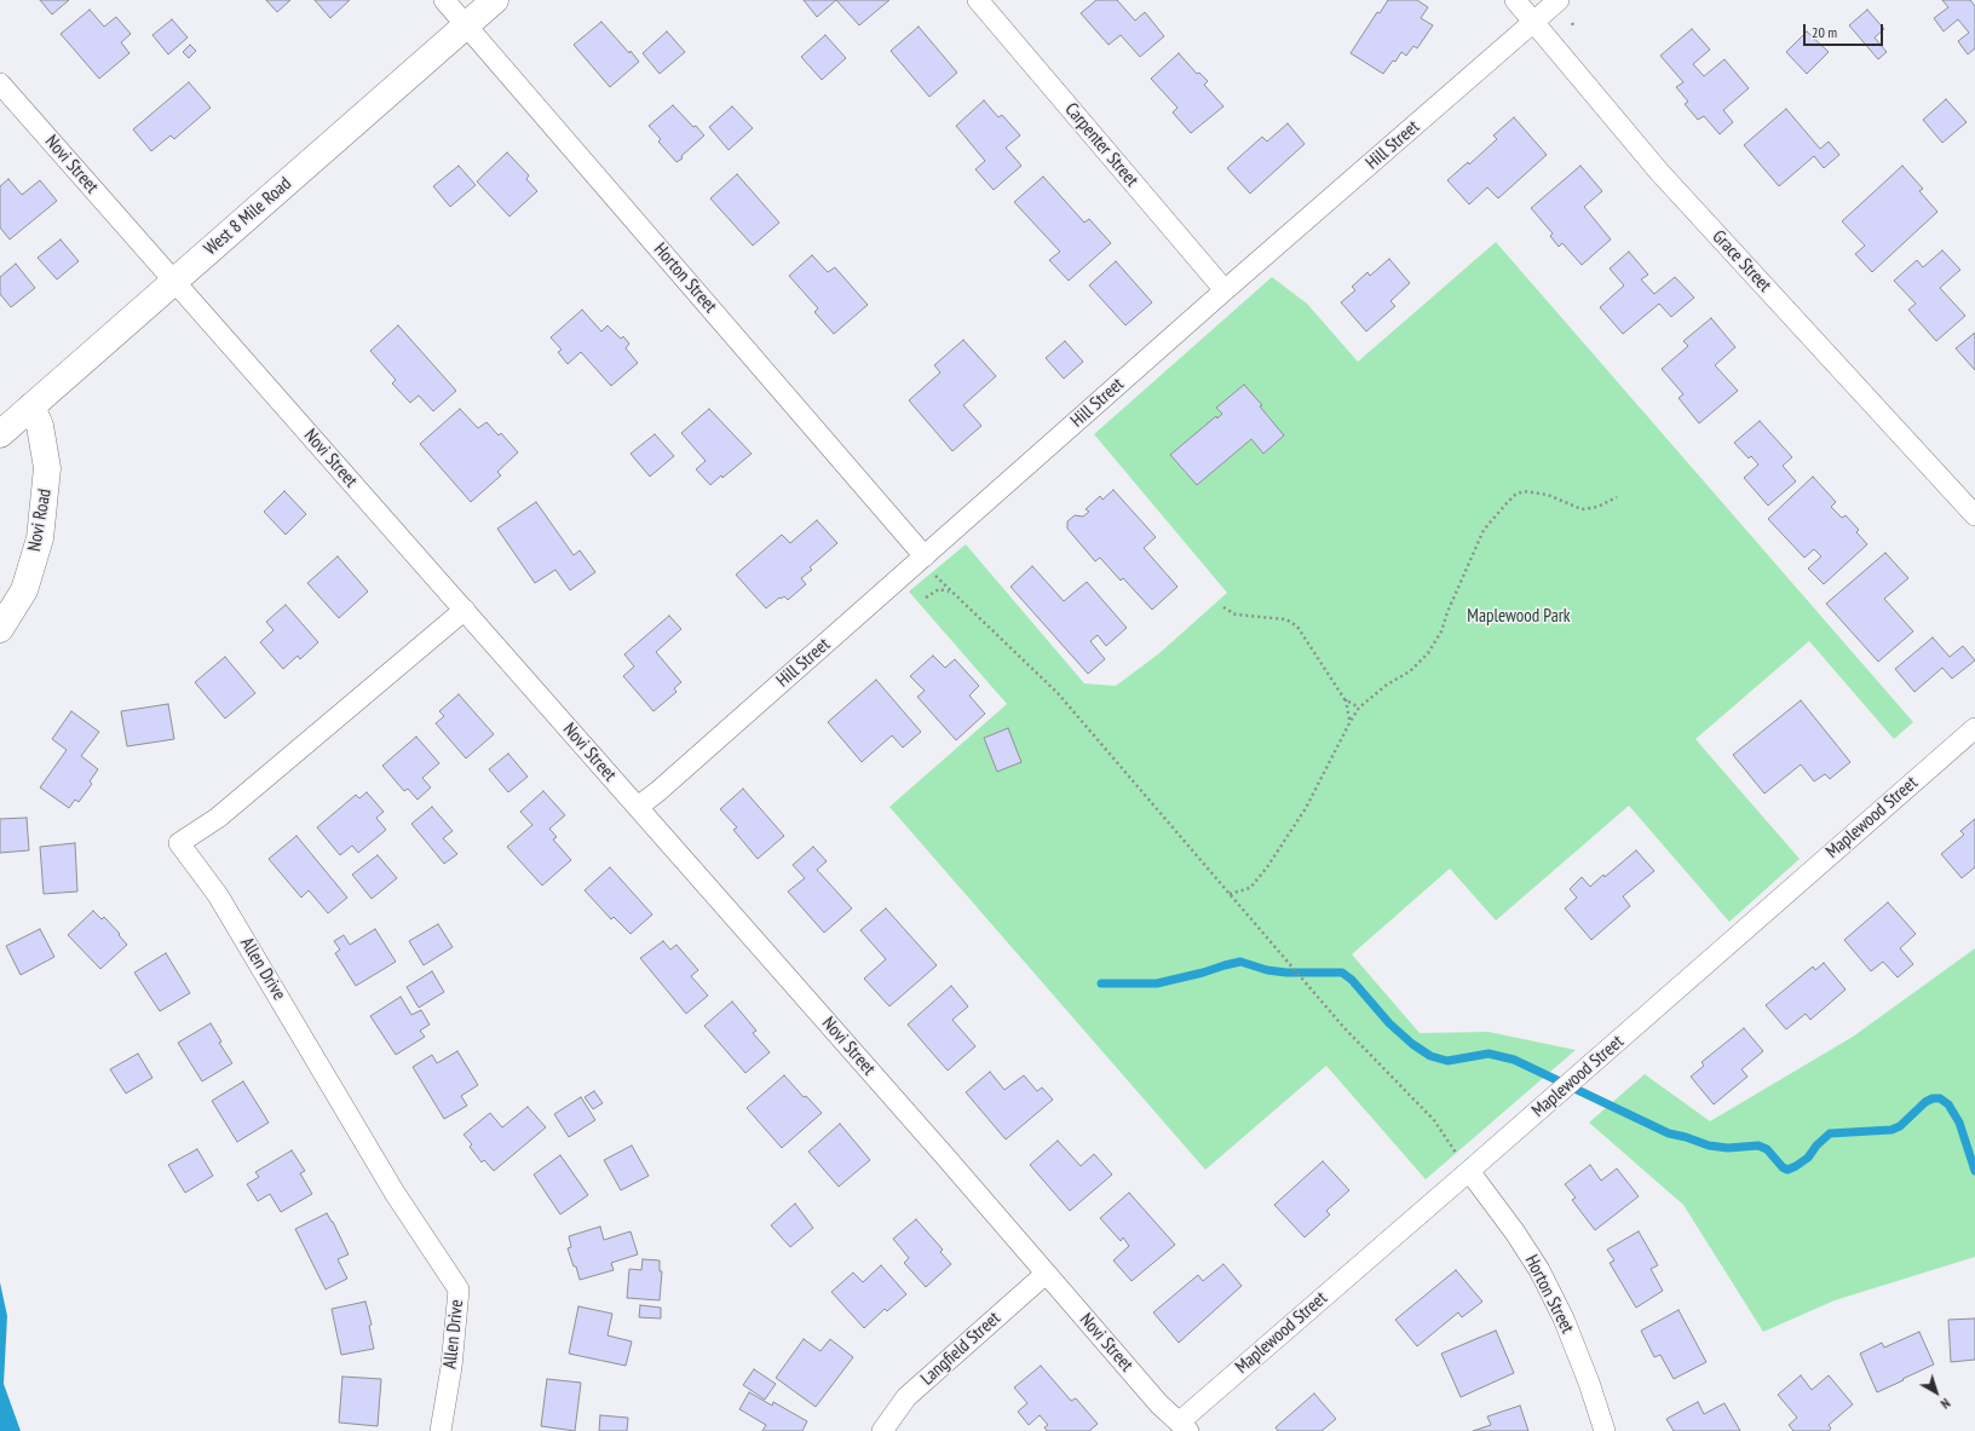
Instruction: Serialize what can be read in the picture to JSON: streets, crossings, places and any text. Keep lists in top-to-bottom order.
{
  "streets": {
    "main road": ["West 8 Mile Road", "Novi Road"],
    "street": [
      "Carpenter Street",
      "Hill Street",
      "Novi Street",
      "Grace Street",
      "Horton Street",
      "Maplewood Street",
      "Allen Drive",
      "Langfield Street"
    ]
  },
  "crossings": [
    ["Carpenter Street", "Hill Street"],
    ["Hill Street", "Novi Street"],
    ["Hill Street", "Grace Street"],
    ["Hill Street", "Horton Street"],
    ["Novi Street", "West 8 Mile Road"],
    ["Novi Street", "Maplewood Street"],
    ["Novi Street", "Allen Drive"],
    ["Novi Street", "Langfield Street"],
    ["West 8 Mile Road", "Horton Street"],
    ["West 8 Mile Road", "Novi Road"],
    ["Horton Street", "Maplewood Street"]
  ],
  "parks": ["Maplewood Park"],
  "scale_bar": "20 m",
  "north": "bottom right"
}
